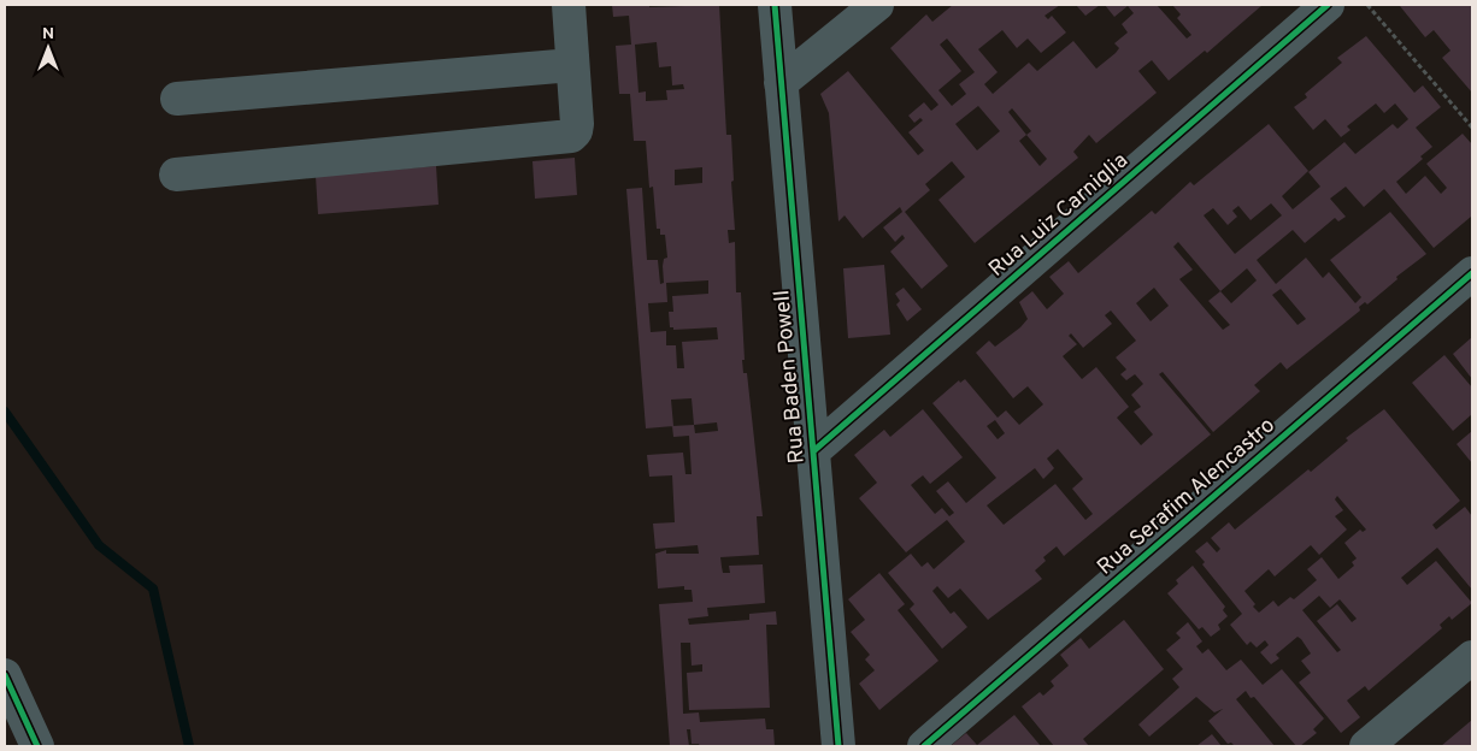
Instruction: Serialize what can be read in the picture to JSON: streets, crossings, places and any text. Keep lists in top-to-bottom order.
{
  "streets": {
    "street": ["Rua Luiz Carniglia", "Rua Baden Powell", "Rua Serafim Alencastro"]
  },
  "crossings": [
    ["Rua Luiz Carniglia", "Rua Baden Powell"]
  ],
  "north": "top"
}
